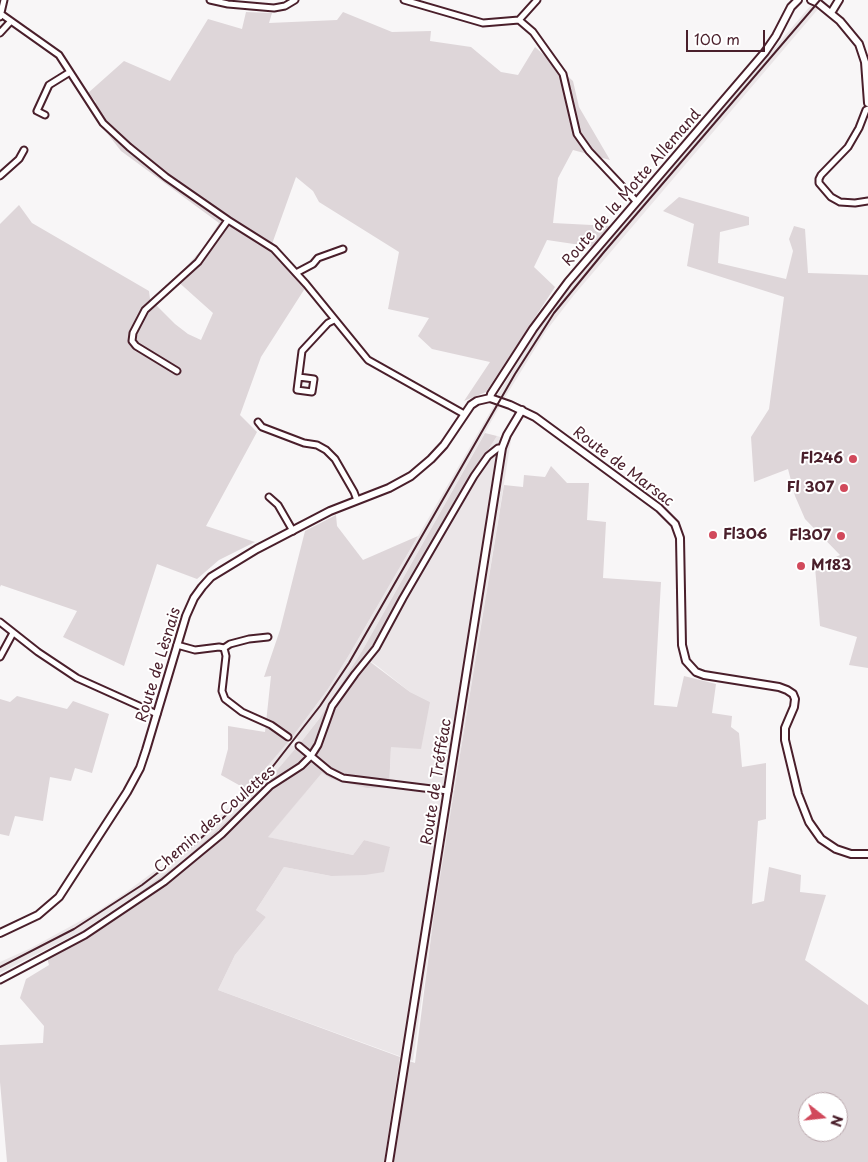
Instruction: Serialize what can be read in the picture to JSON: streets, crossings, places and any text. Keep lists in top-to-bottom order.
{
  "streets": {
    "street": [
      "Route de la Motte Allemand",
      "Route de Marsac",
      "Route de Lèsnais",
      "Route de Tréfféac",
      "Chemin des Coulettes"
    ]
  },
  "crossings": [
    ["Route de la Motte Allemand", "Route de Lèsnais"],
    ["Route de Marsac", "Route de Tréfféac"],
    ["Route de Tréfféac", "Chemin des Coulettes"]
  ],
  "places": [
    "Fl246",
    "Fl 307",
    "Fl306",
    "Fl307",
    "M183"
  ],
  "scale_bar": "100 m",
  "north": "right"
}
